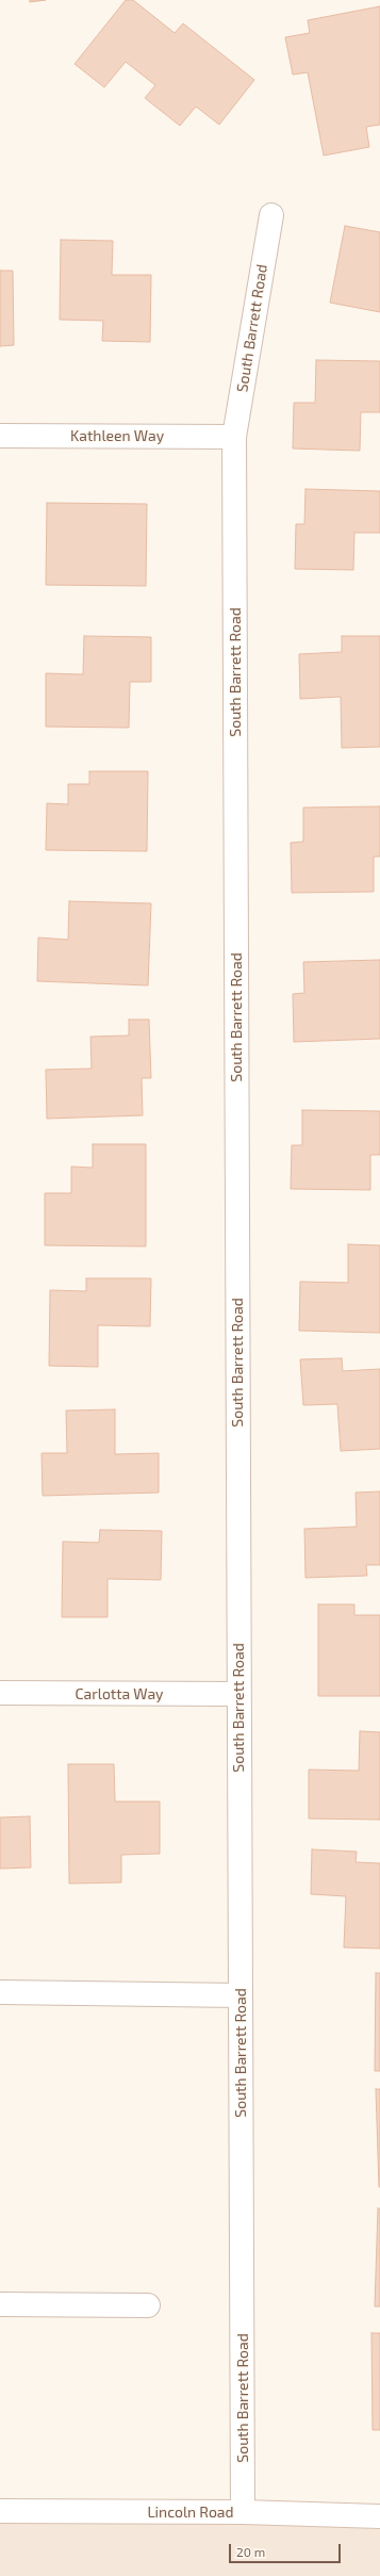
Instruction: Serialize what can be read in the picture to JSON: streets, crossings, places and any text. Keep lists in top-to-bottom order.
{
  "streets": {
    "street": [
      "South Barrett Road",
      "Kathleen Way",
      "Carlotta Way",
      "Lincoln Road"
    ]
  },
  "crossings": [
    ["South Barrett Road", "Kathleen Way"],
    ["South Barrett Road", "Carlotta Way"],
    ["South Barrett Road", "Lincoln Road"]
  ],
  "scale_bar": "20 m"
}
